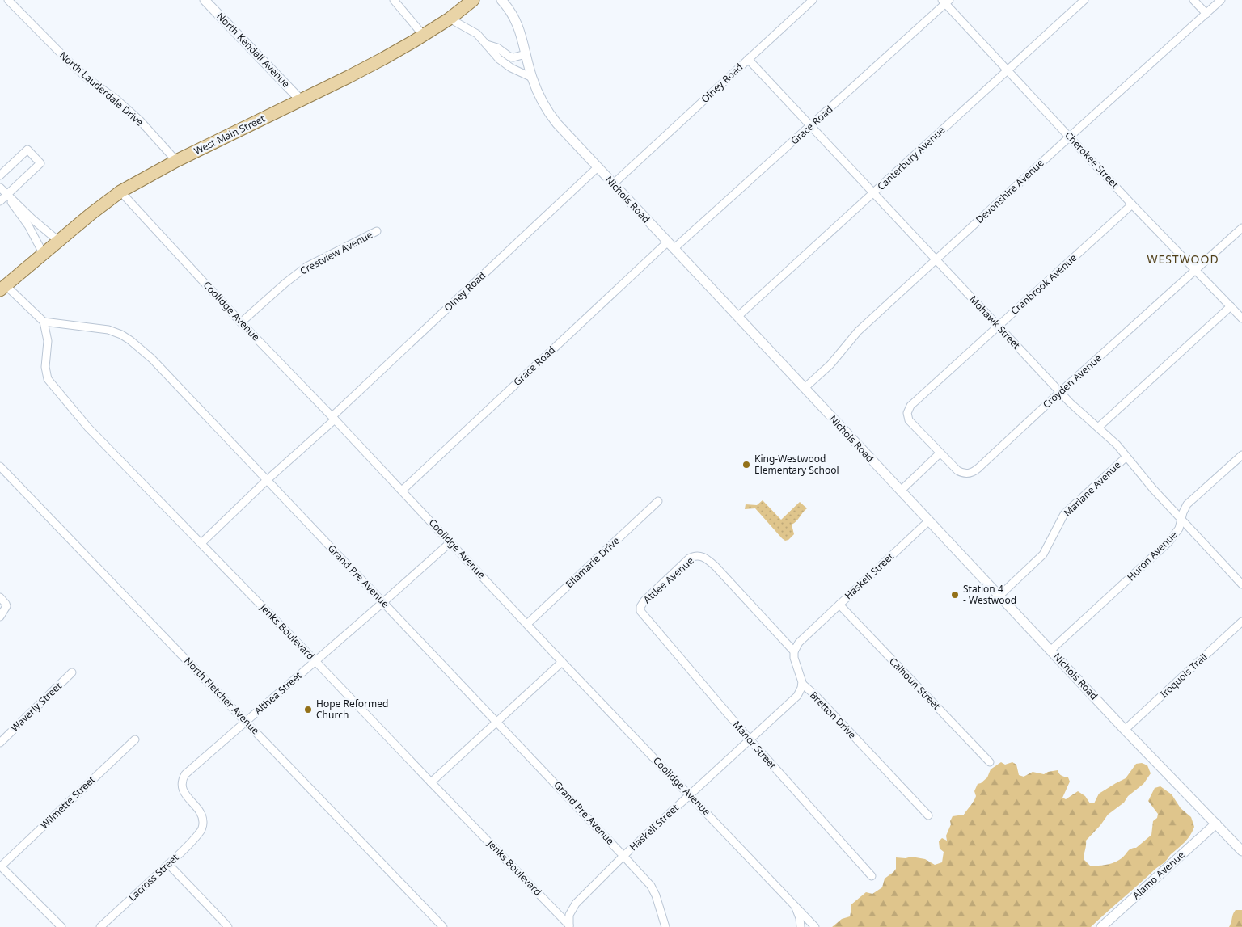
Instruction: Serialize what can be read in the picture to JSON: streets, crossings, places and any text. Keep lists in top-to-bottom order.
{
  "streets": {
    "main road": ["West Main Street"],
    "street": [
      "North Kendall Avenue",
      "Olney Road",
      "North Lauderdale Drive",
      "Grace Road",
      "Canterbury Avenue",
      "Cherokee Street",
      "Devonshire Avenue",
      "Nichols Road",
      "Crestview Avenue",
      "Cranbrook Avenue",
      "Coolidge Avenue",
      "Mohawk Street",
      "Croyden Avenue",
      "Marlane Avenue",
      "Huron Avenue",
      "Ellamarie Drive",
      "Grand Pre Avenue",
      "Haskell Street",
      "Attlee Avenue",
      "Jenks Boulevard",
      "Iroquois Trail",
      "Calhoun Street",
      "Althea Street",
      "North Fletcher Avenue",
      "Waverly Street",
      "Bretton Drive",
      "Manor Street",
      "Wilmette Street",
      "Alamo Avenue",
      "Lacross Street"
    ]
  },
  "crossings": [
    ["North Kendall Avenue", "West Main Street"],
    ["Olney Road", "Nichols Road"],
    ["Olney Road", "Coolidge Avenue"],
    ["Olney Road", "Mohawk Street"],
    ["Olney Road", "Grand Pre Avenue"],
    ["Olney Road", "Jenks Boulevard"],
    ["North Lauderdale Drive", "West Main Street"],
    ["Grace Road", "Cherokee Street"],
    ["Grace Road", "Nichols Road"],
    ["Grace Road", "Coolidge Avenue"],
    ["Grace Road", "Mohawk Street"],
    ["West Main Street", "Coolidge Avenue"],
    ["Canterbury Avenue", "Cherokee Street"],
    ["Canterbury Avenue", "Nichols Road"],
    ["Canterbury Avenue", "Mohawk Street"],
    ["Cherokee Street", "Devonshire Avenue"],
    ["Cherokee Street", "Cranbrook Avenue"],
    ["Cherokee Street", "Croyden Avenue"],
    ["Devonshire Avenue", "Nichols Road"],
    ["Devonshire Avenue", "Mohawk Street"],
    ["Nichols Road", "Marlane Avenue"],
    ["Nichols Road", "Huron Avenue"],
    ["Nichols Road", "Haskell Street"],
    ["Nichols Road", "Iroquois Trail"],
    ["Nichols Road", "Alamo Avenue"],
    ["Crestview Avenue", "Coolidge Avenue"],
    ["Cranbrook Avenue", "Mohawk Street"],
    ["Cranbrook Avenue", "Croyden Avenue"],
    ["Coolidge Avenue", "Ellamarie Drive"],
    ["Coolidge Avenue", "Haskell Street"],
    ["Coolidge Avenue", "Althea Street"],
    ["Mohawk Street", "Croyden Avenue"],
    ["Mohawk Street", "Marlane Avenue"],
    ["Mohawk Street", "Huron Avenue"],
    ["Grand Pre Avenue", "Haskell Street"],
    ["Grand Pre Avenue", "Jenks Boulevard"],
    ["Grand Pre Avenue", "Althea Street"],
    ["Haskell Street", "Jenks Boulevard"],
    ["Haskell Street", "Calhoun Street"],
    ["Haskell Street", "Bretton Drive"],
    ["Haskell Street", "Manor Street"],
    ["Attlee Avenue", "Bretton Drive"],
    ["Attlee Avenue", "Manor Street"],
    ["Jenks Boulevard", "Althea Street"],
    ["Althea Street", "North Fletcher Avenue"],
    ["Althea Street", "Lacross Street"]
  ],
  "districts": ["WESTWOOD"],
  "places": ["King-Westwood Elementary School", "Station 4 - Westwood", "Hope Reformed Church"]
}
